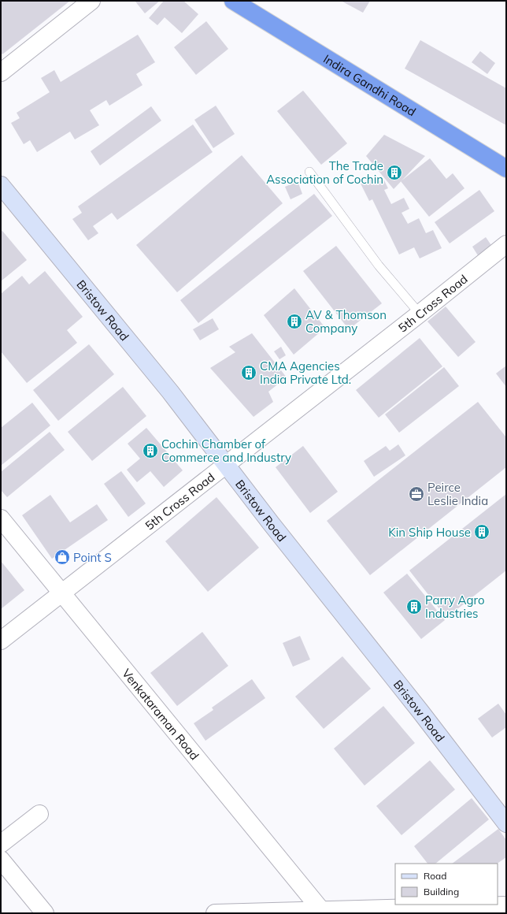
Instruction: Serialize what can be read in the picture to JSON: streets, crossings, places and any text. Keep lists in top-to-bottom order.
{
  "streets": {
    "highway": ["Indira Gandhi Road"],
    "street": ["5th Cross Road", "Bristow Road", "Venkataraman Road"]
  },
  "crossings": [
    ["5th Cross Road", "Bristow Road"],
    ["5th Cross Road", "Venkataraman Road"]
  ],
  "places": {
    "building": [
      "The Trade Association of Cochin",
      "AV & Thomson Company",
      "CMA Agencies India Private Ltd.",
      "Cochin Chamber of Commerce and Industry",
      "Kin Ship House",
      "Parry Agro Industries"
    ],
    "office": ["Peirce Leslie India"],
    "shop": ["Point S"]
  },
  "legend": ["Road", "Building"]
}
